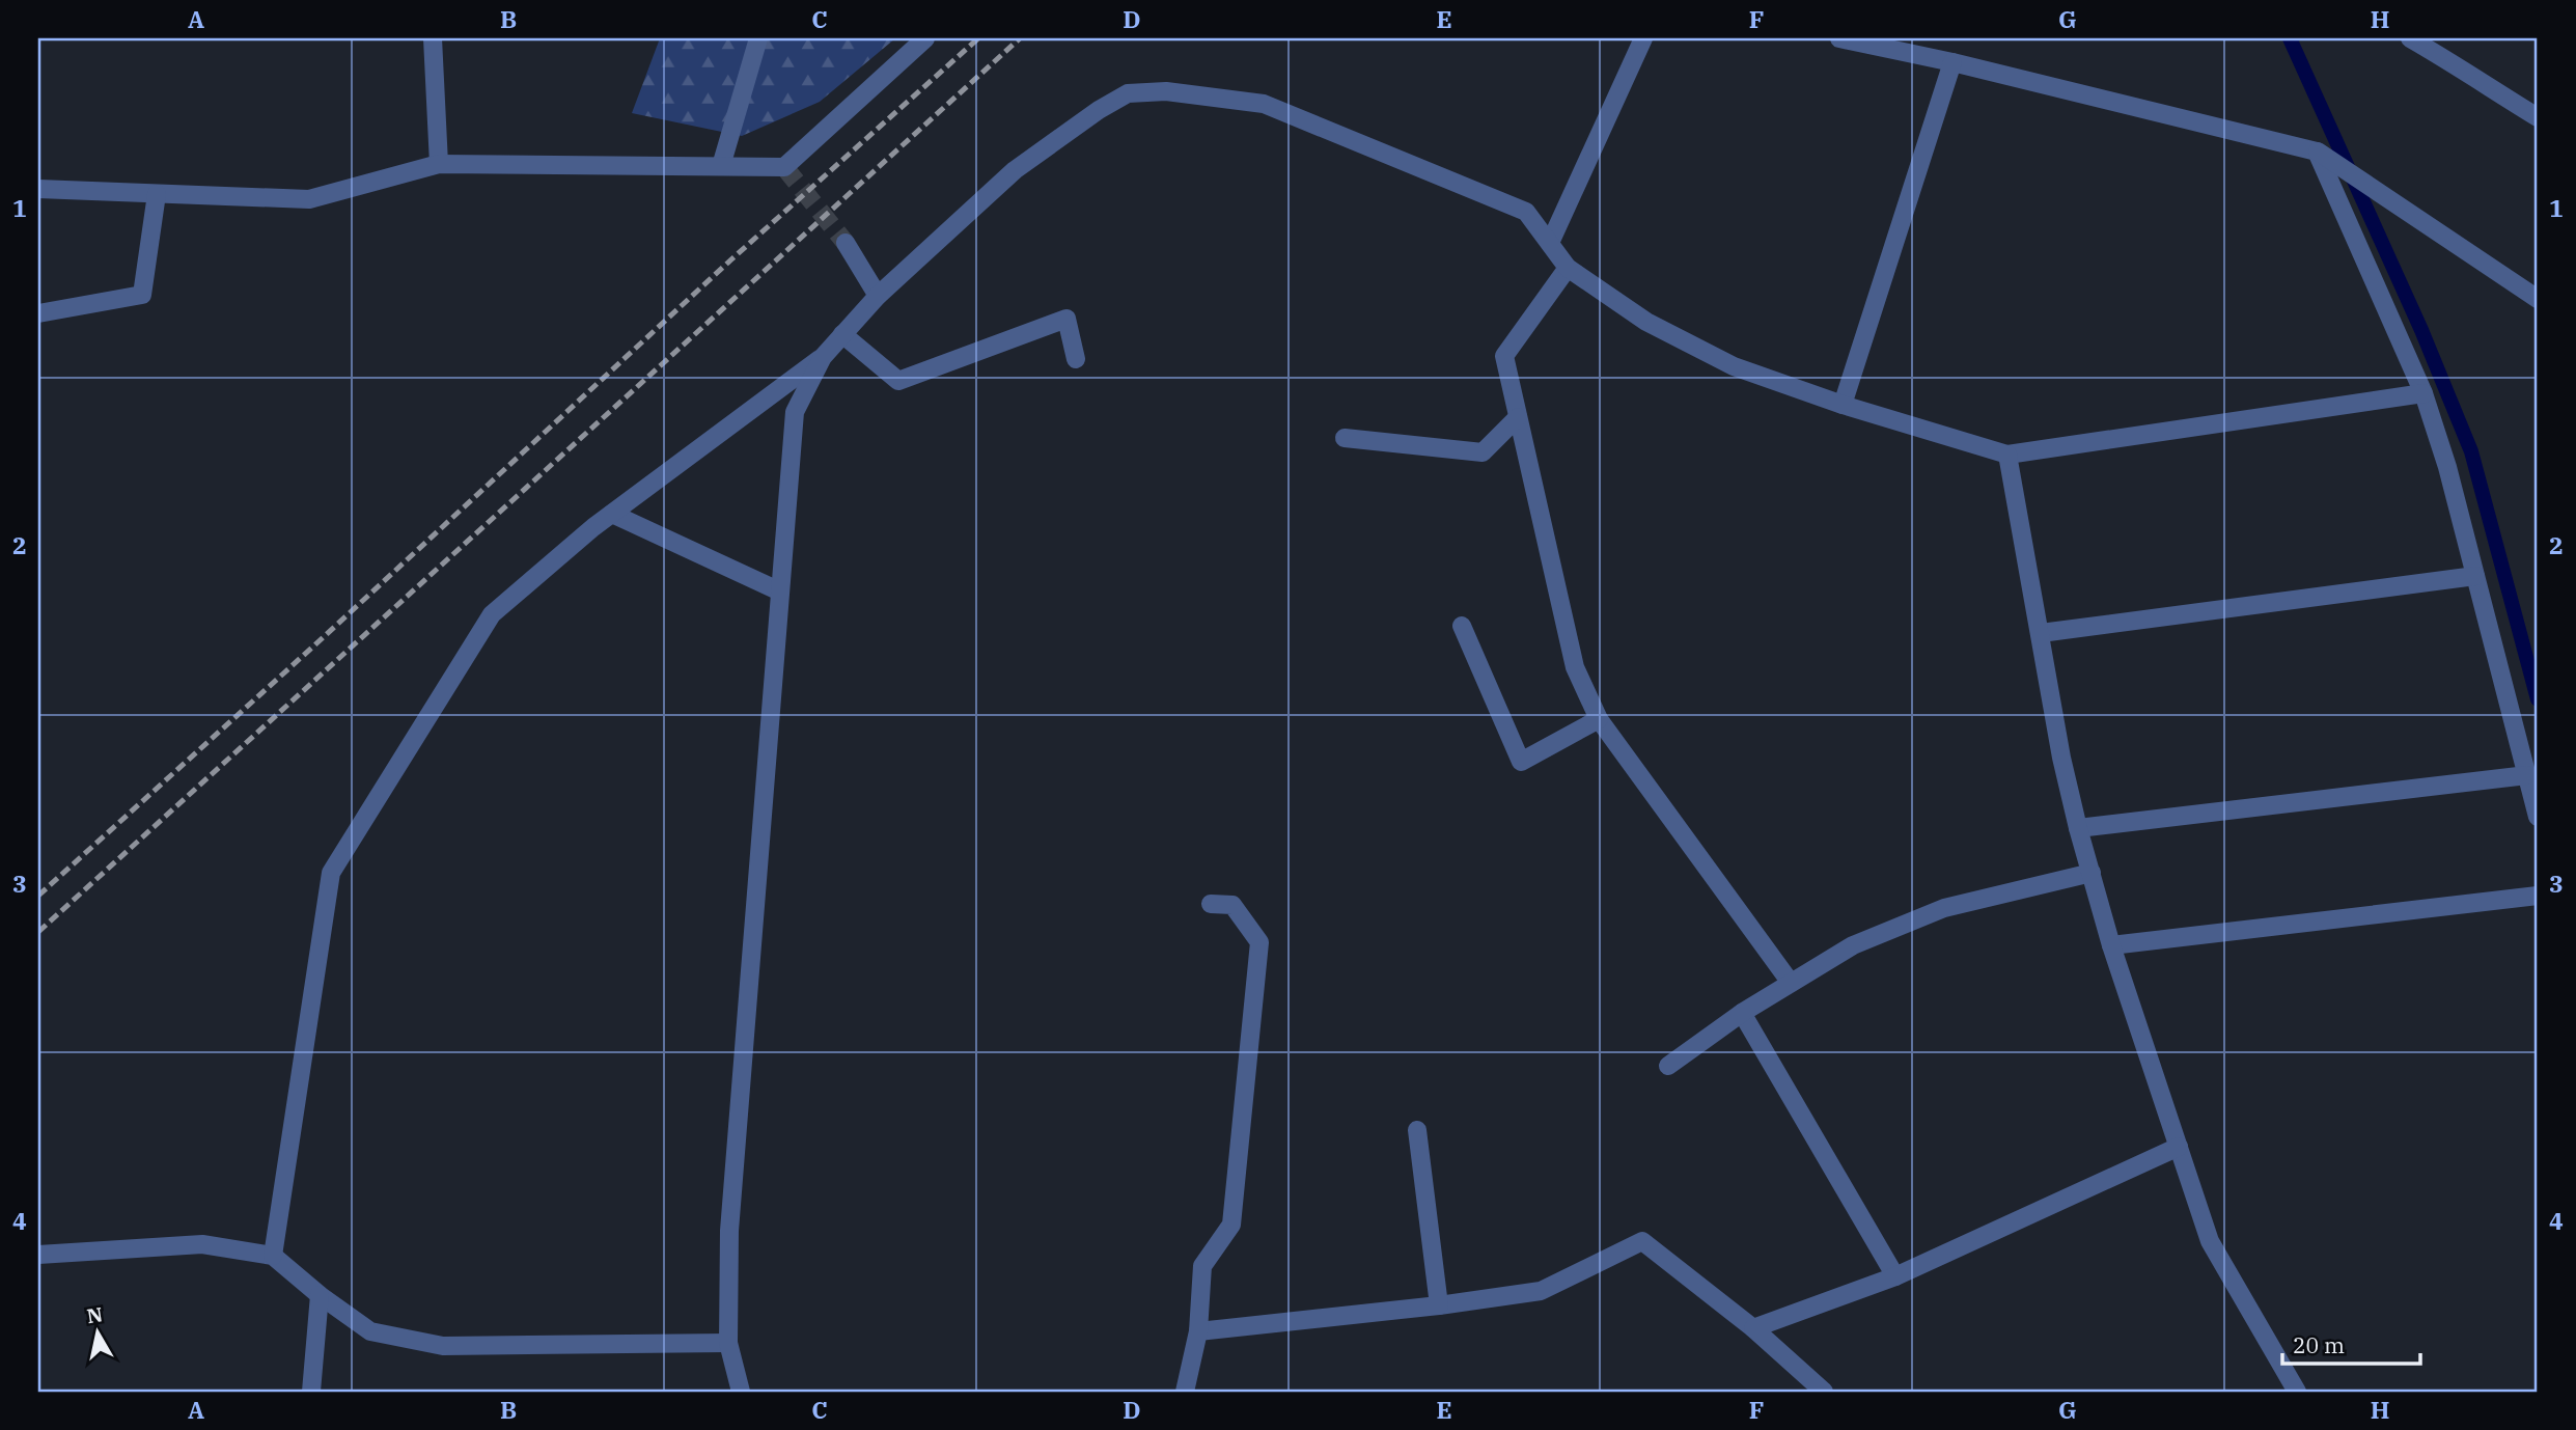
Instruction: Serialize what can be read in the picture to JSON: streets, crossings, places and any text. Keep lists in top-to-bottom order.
{
  "scale_bar": "20 m",
  "north": "top",
  "grid": {
    "columns": [
      "A",
      "B",
      "C",
      "D",
      "E",
      "F",
      "G",
      "H"
    ],
    "rows": [
      "1",
      "2",
      "3",
      "4"
    ]
  }
}
